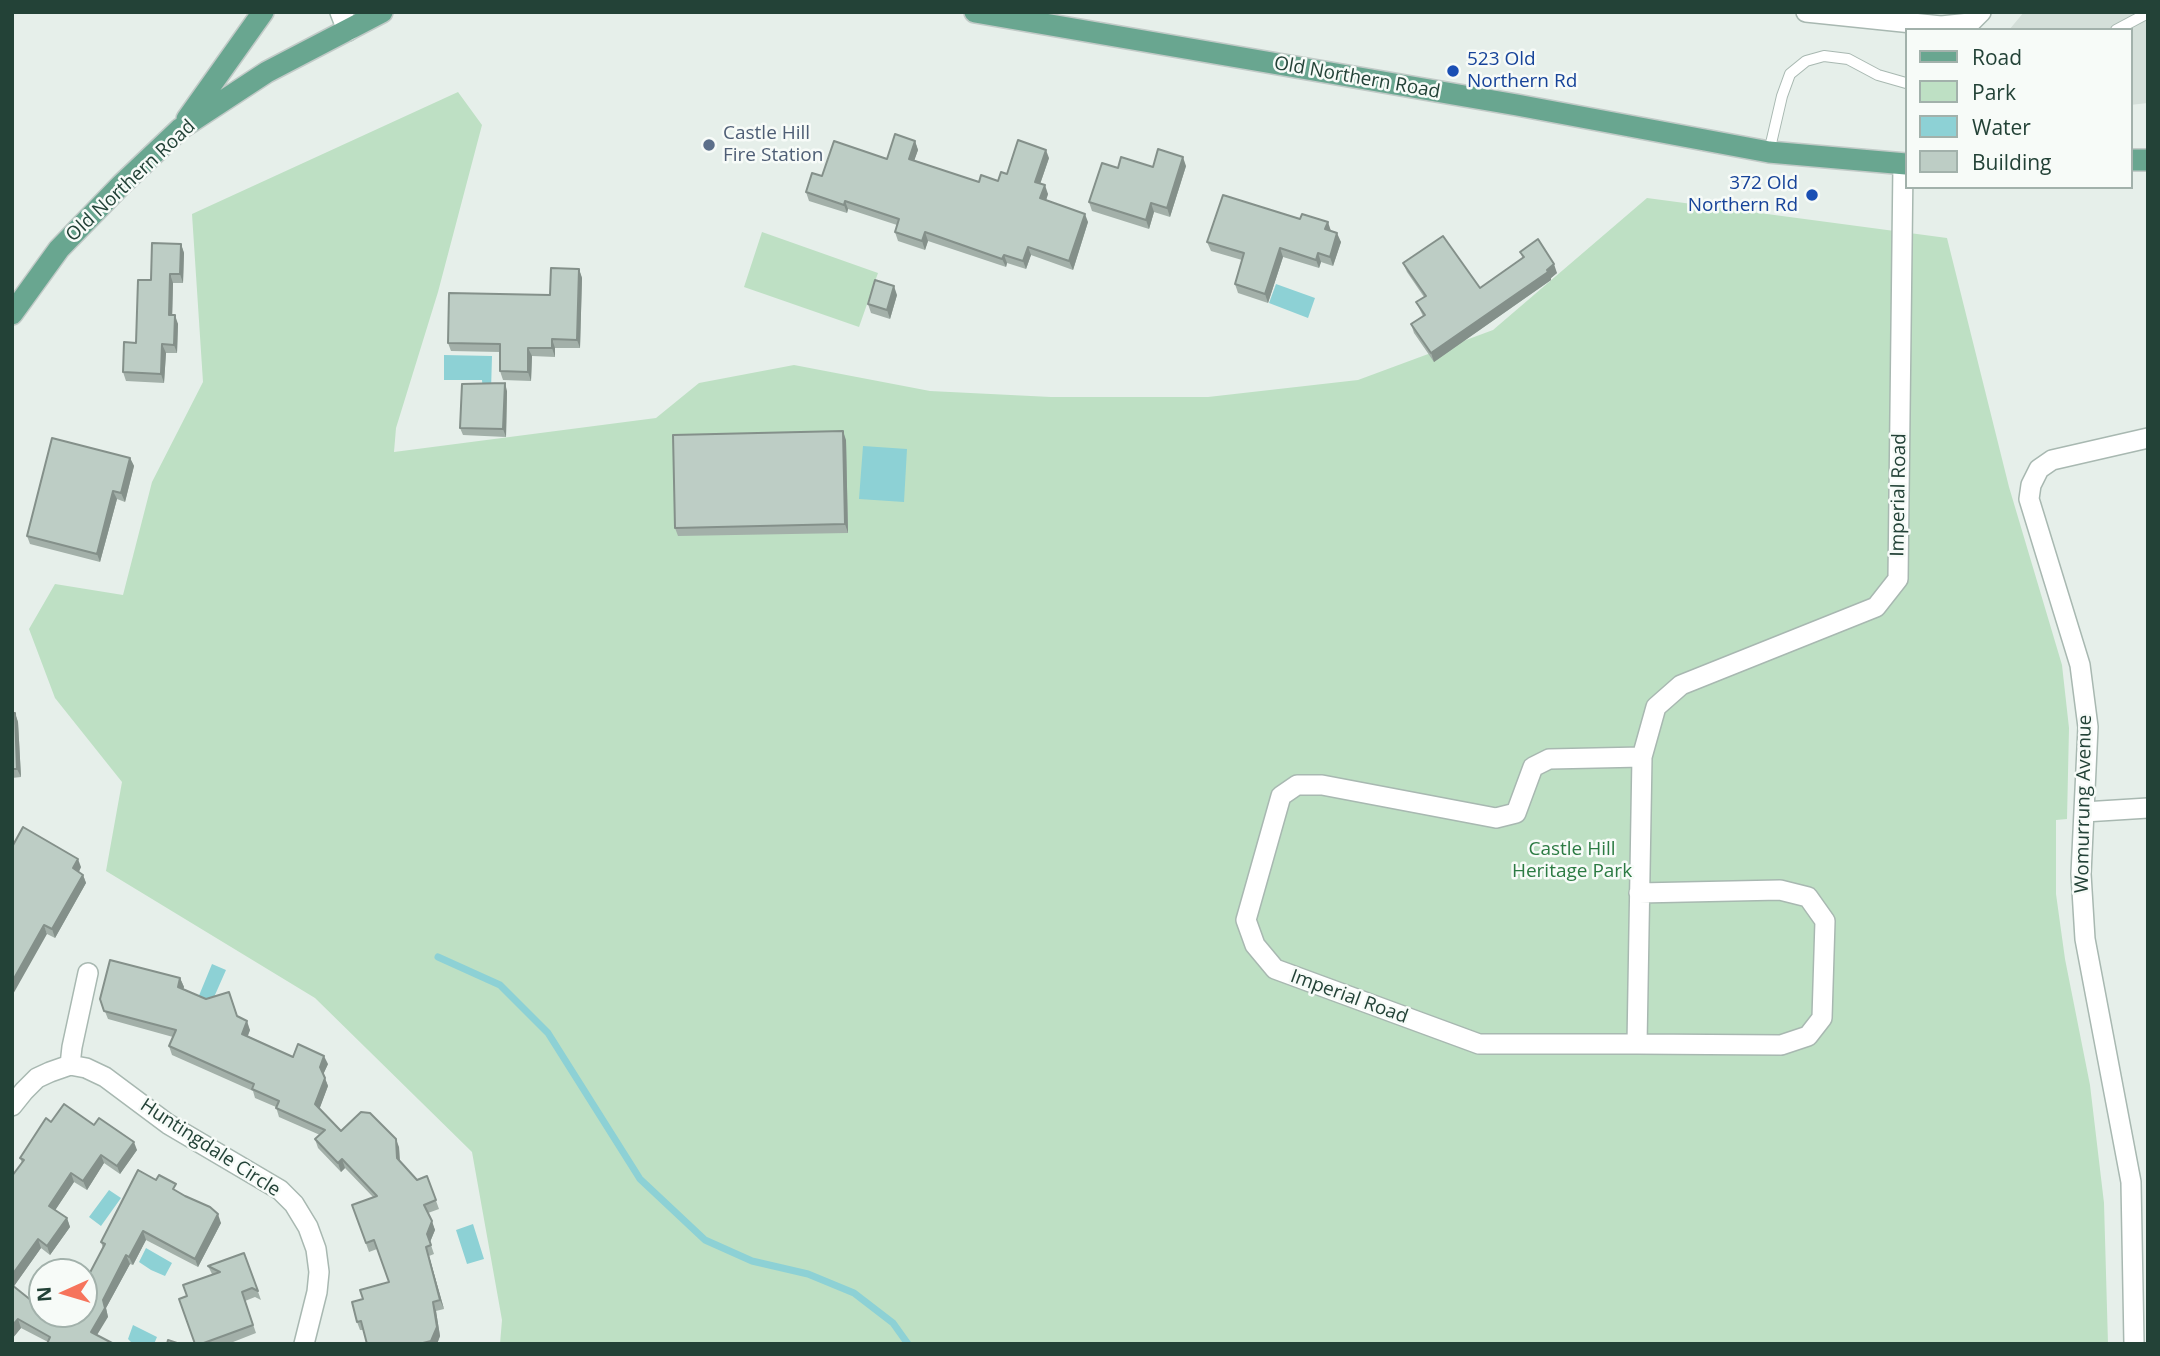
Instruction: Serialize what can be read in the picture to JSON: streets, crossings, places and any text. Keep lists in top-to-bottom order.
{
  "streets": {
    "main road": ["Old Northern Road"],
    "street": ["Imperial Road", "Womurrung Avenue", "Huntingdale Circle"]
  },
  "parks": ["Castle Hill Heritage Park"],
  "places": ["523 Old Northern Rd", "Castle Hill Fire Station", "372 Old Northern Rd"],
  "legend": [
    "Road",
    "Park",
    "Water",
    "Building"
  ],
  "north": "left"
}
